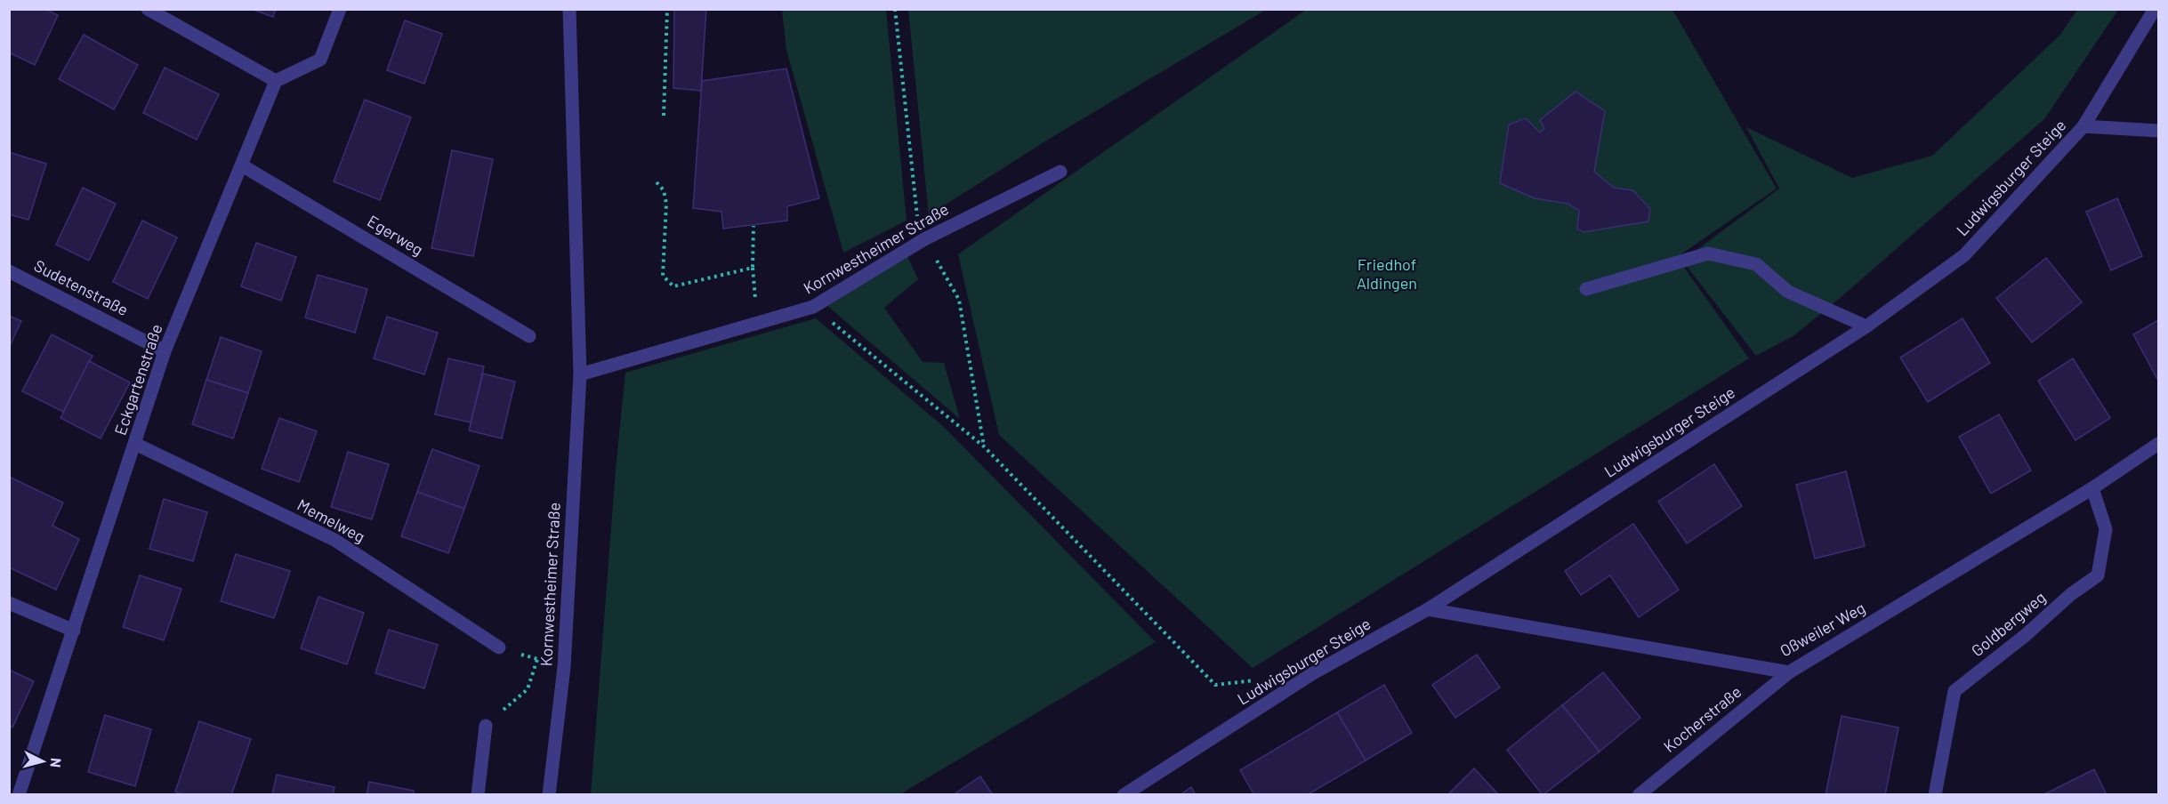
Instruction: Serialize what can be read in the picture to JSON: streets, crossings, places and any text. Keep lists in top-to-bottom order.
{
  "streets": {
    "street": [
      "Ludwigsburger Steige",
      "Egerweg",
      "Kornwestheimer Straße",
      "Sudetenstraße",
      "Eckgartenstraße",
      "Memelweg",
      "Goldbergweg",
      "Oßweiler Weg",
      "Kocherstraße"
    ]
  },
  "crossings": [
    ["Ludwigsburger Steige", "Oßweiler Weg"],
    ["Egerweg", "Eckgartenstraße"],
    ["Sudetenstraße", "Eckgartenstraße"],
    ["Eckgartenstraße", "Memelweg"],
    ["Goldbergweg", "Oßweiler Weg"],
    ["Oßweiler Weg", "Kocherstraße"]
  ],
  "parks": ["Friedhof Aldingen"],
  "north": "right"
}
